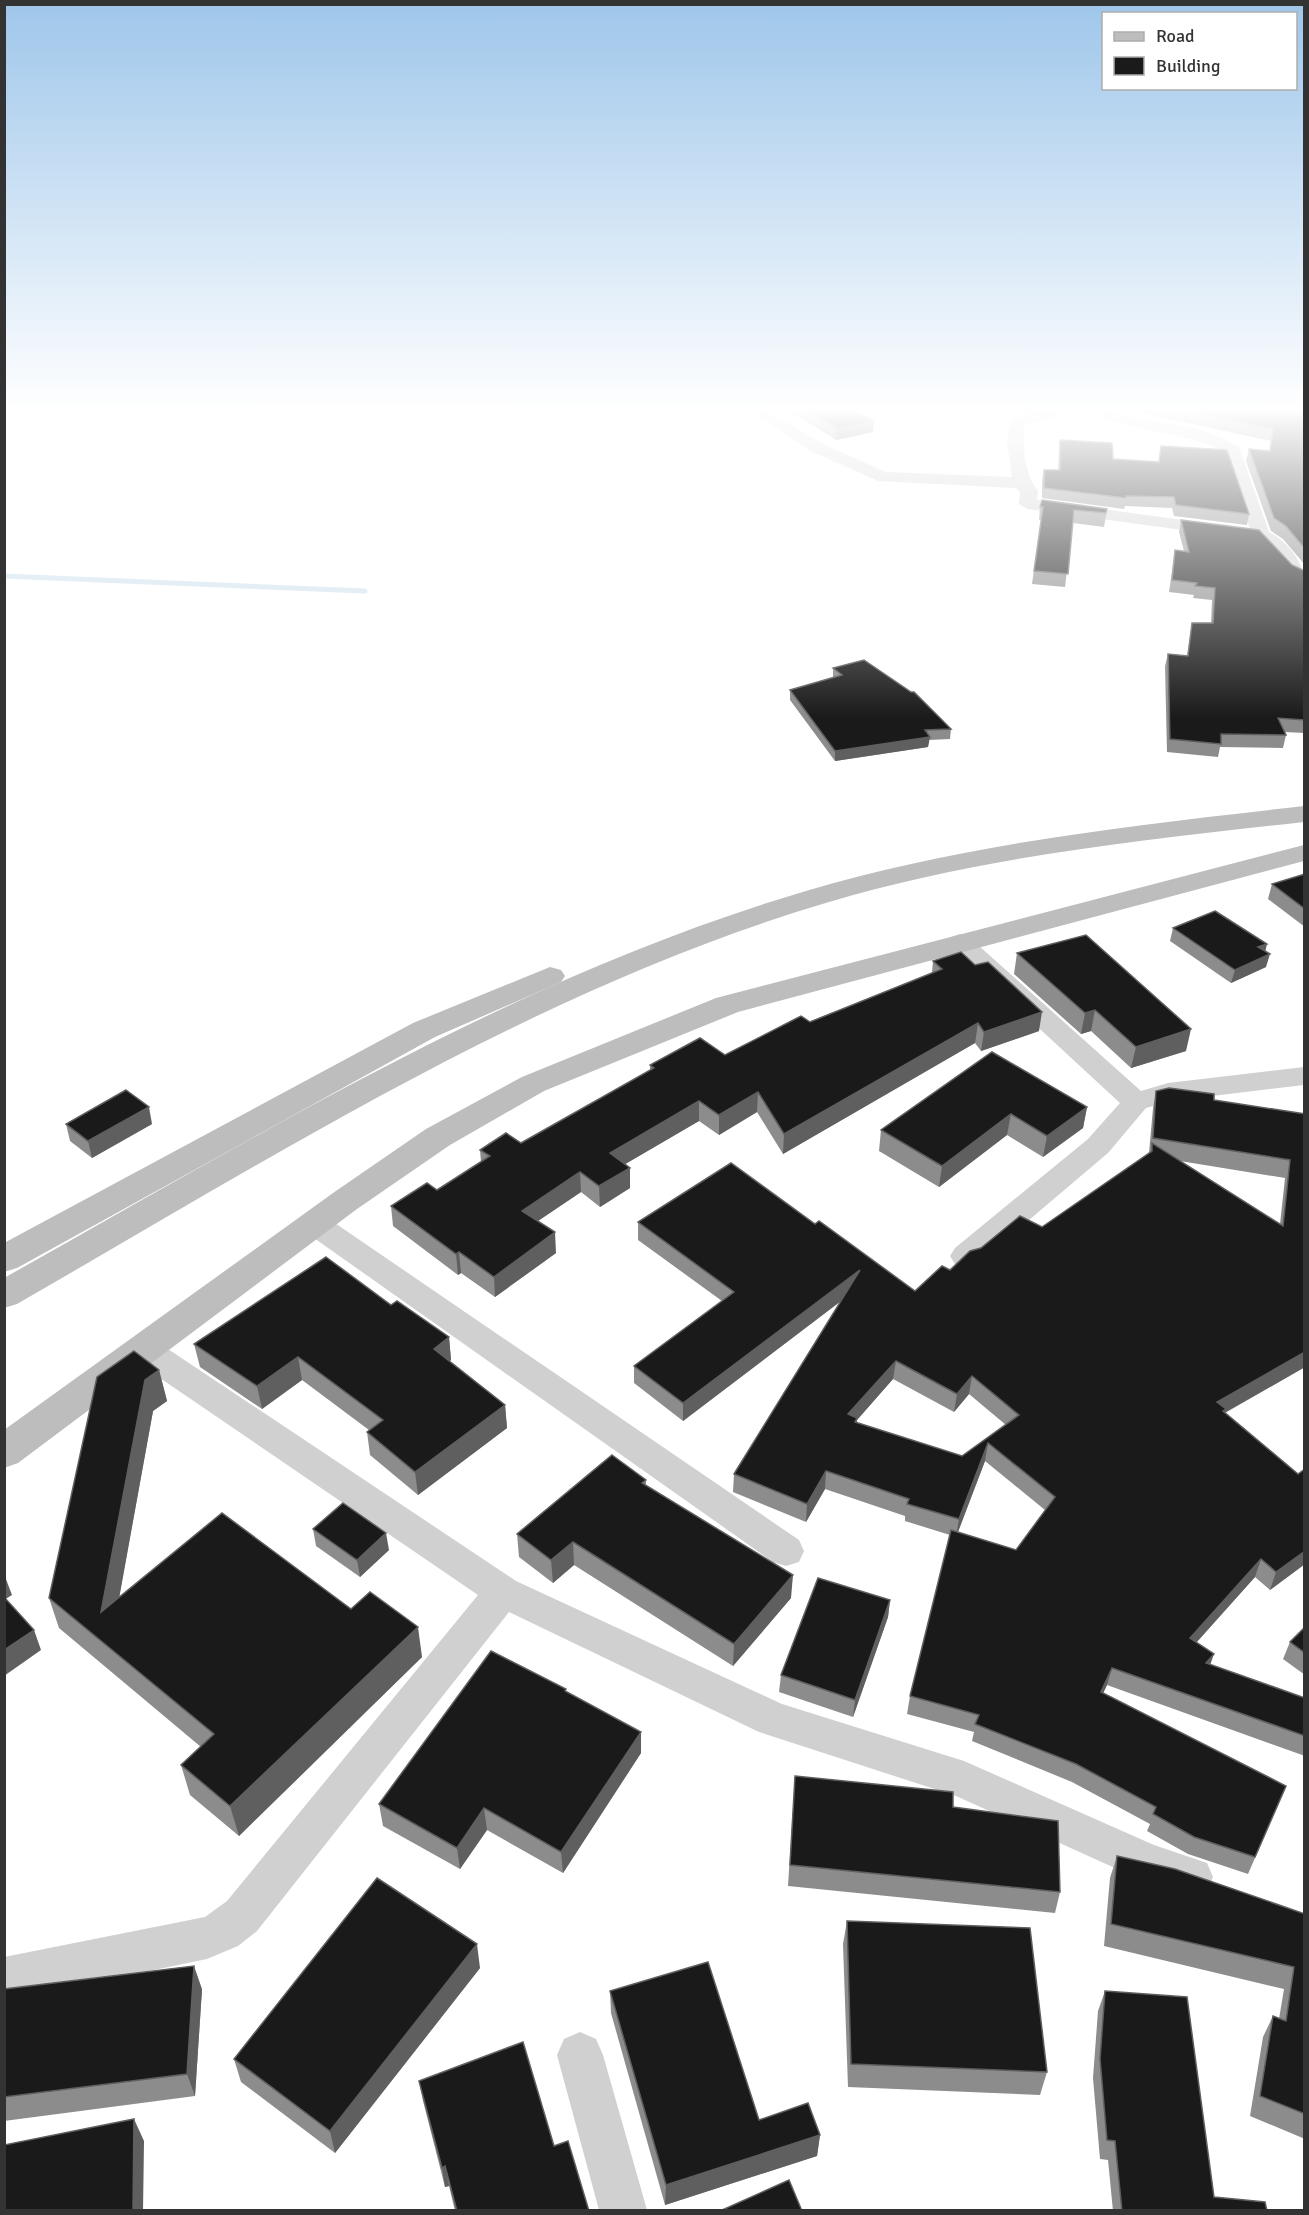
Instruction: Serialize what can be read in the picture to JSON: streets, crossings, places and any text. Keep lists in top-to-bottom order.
{
  "legend": ["Road", "Building"]
}
